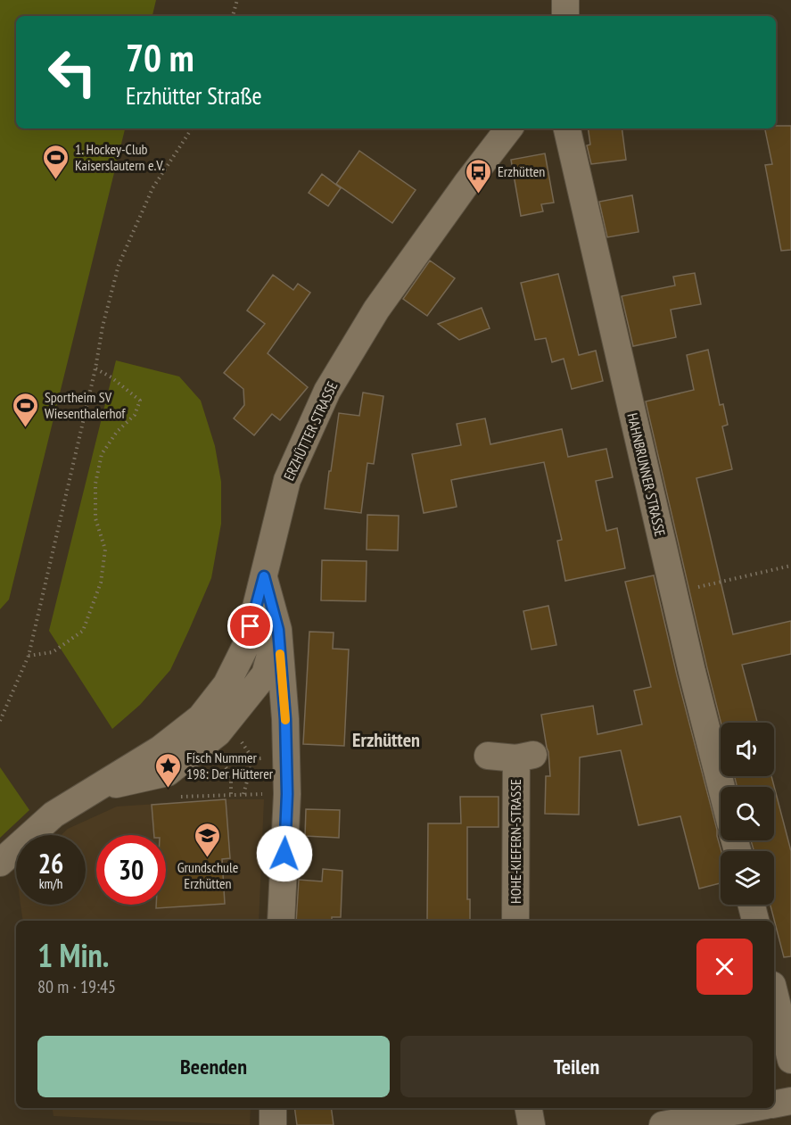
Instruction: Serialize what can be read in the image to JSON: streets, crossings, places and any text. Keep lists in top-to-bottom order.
{
  "streets": {
    "street": ["ERZHÜTTER STRASSE", "HAHNBRUNNER STRASSE", "HOHE-KIEFERN-STRASSE"]
  },
  "districts": ["Erzhütten"],
  "places": {
    "sports": ["1. Hockey-Club Kaiserslautern e.V.", "Sportheim SV Wiesenthalerhof"],
    "bus stop": ["Erzhütten"],
    "place": ["Fisch Nummer 198: Der Hütterer"],
    "school or university": ["Grundschule Erzhütten"]
  },
  "page": {
    "turn": ["70 m", "Erzhütter Straße"],
    "speed": "26 km/h",
    "limit": "30",
    "heading": ["1 Min.", "80 m · 19:45"],
    "buttons": ["Beenden", "Teilen"]
  }
}
